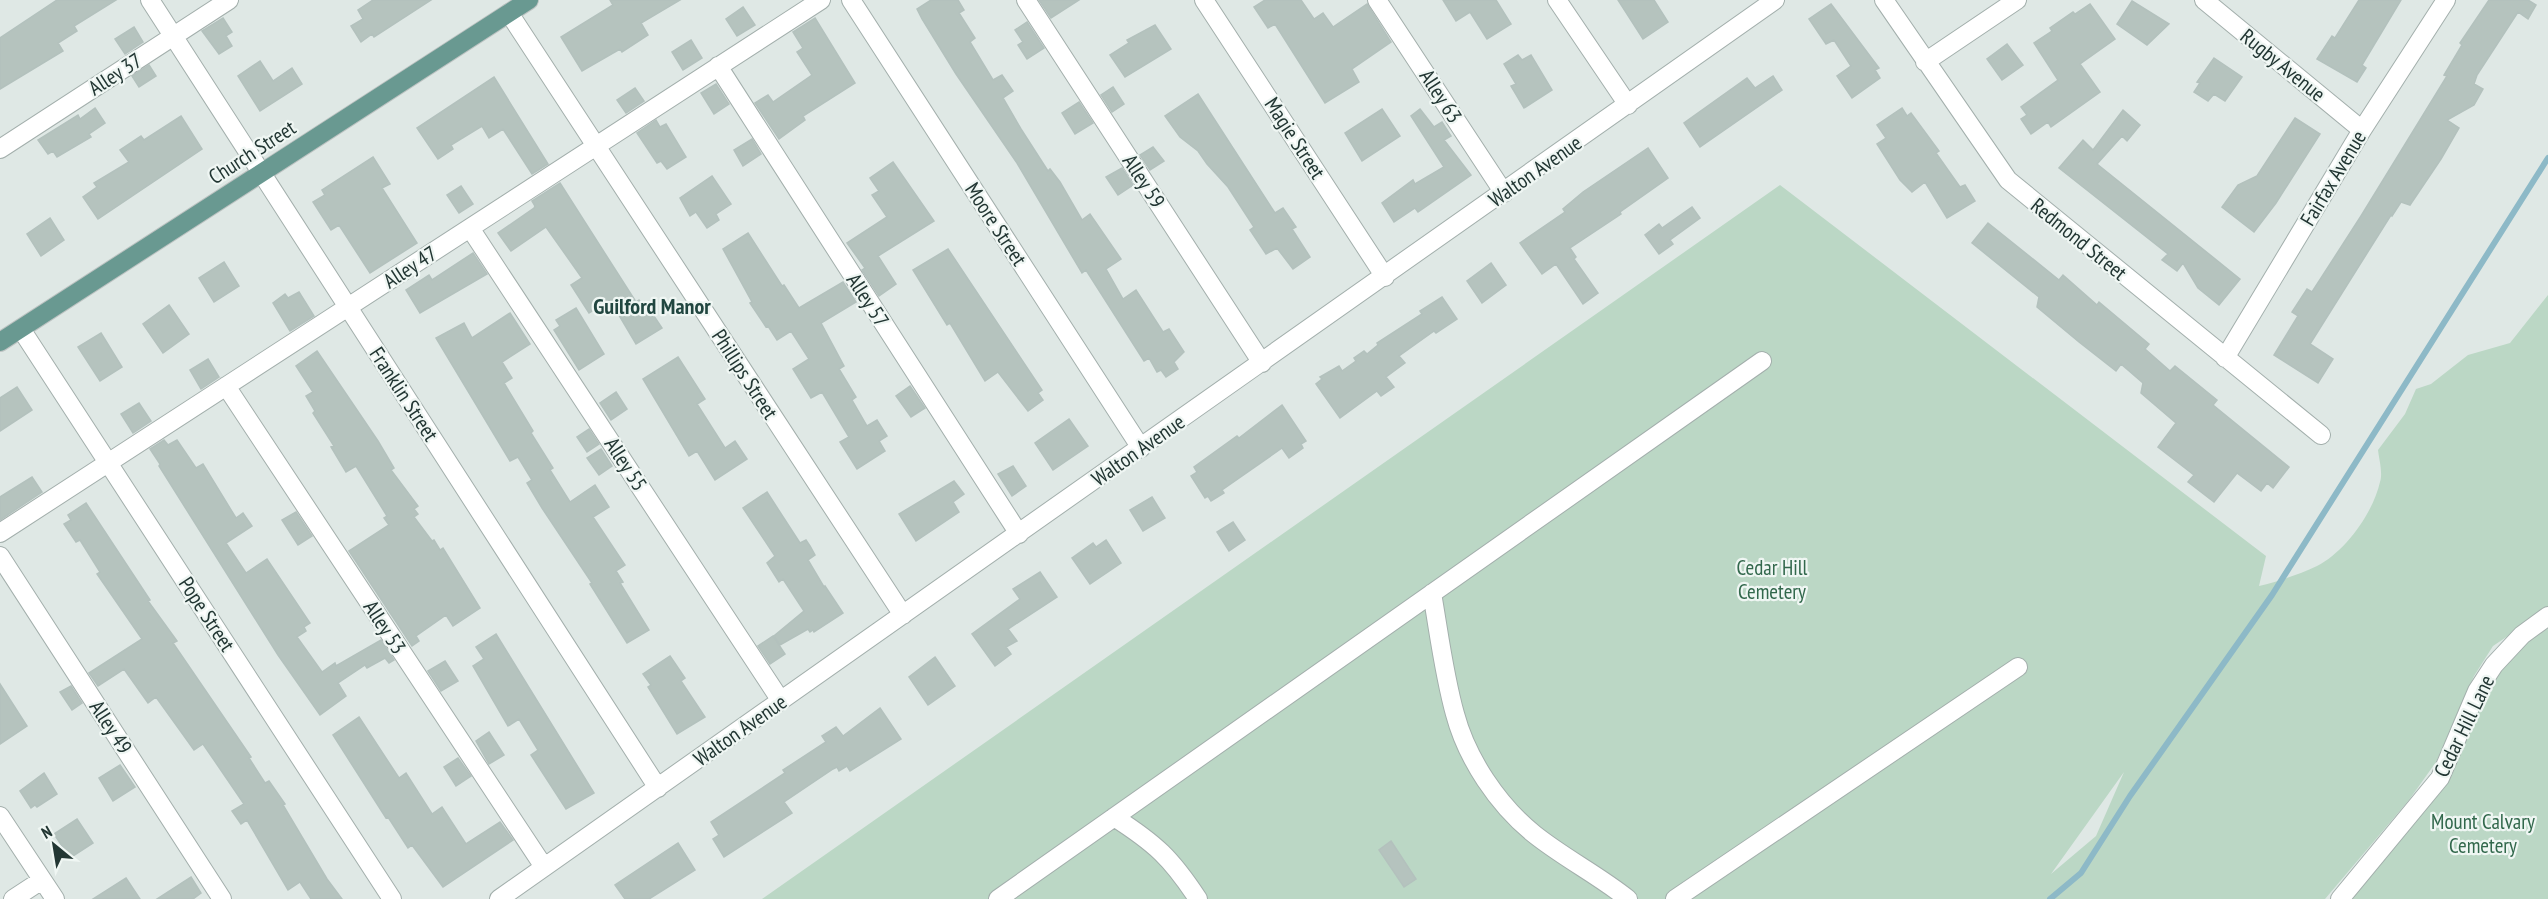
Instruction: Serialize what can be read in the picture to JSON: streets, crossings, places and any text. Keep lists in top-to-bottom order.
{
  "streets": {
    "main road": ["Church Street"],
    "street": [
      "Rugby Avenue",
      "Alley 37",
      "Alley 63",
      "Magie Street",
      "Walton Avenue",
      "Fairfax Avenue",
      "Alley 59",
      "Moore Street",
      "Redmond Street",
      "Alley 47",
      "Alley 57",
      "Phillips Street",
      "Franklin Street",
      "Alley 55",
      "Pope Street",
      "Alley 53",
      "Cedar Hill Lane",
      "Alley 49"
    ]
  },
  "crossings": [
    ["Rugby Avenue", "Fairfax Avenue"],
    ["Alley 37", "Franklin Street"],
    ["Alley 63", "Walton Avenue"],
    ["Magie Street", "Walton Avenue"],
    ["Church Street", "Phillips Street"],
    ["Church Street", "Franklin Street"],
    ["Church Street", "Pope Street"],
    ["Walton Avenue", "Alley 59"],
    ["Walton Avenue", "Moore Street"],
    ["Walton Avenue", "Alley 57"],
    ["Walton Avenue", "Phillips Street"],
    ["Walton Avenue", "Franklin Street"],
    ["Walton Avenue", "Alley 55"],
    ["Walton Avenue", "Alley 53"],
    ["Fairfax Avenue", "Redmond Street"],
    ["Alley 47", "Alley 57"],
    ["Alley 47", "Phillips Street"],
    ["Alley 47", "Franklin Street"],
    ["Alley 47", "Alley 55"],
    ["Alley 47", "Pope Street"],
    ["Alley 47", "Alley 53"]
  ],
  "districts": ["Guilford Manor"],
  "parks": ["Cedar Hill Cemetery", "Mount Calvary Cemetery"],
  "north": "top left"
}
